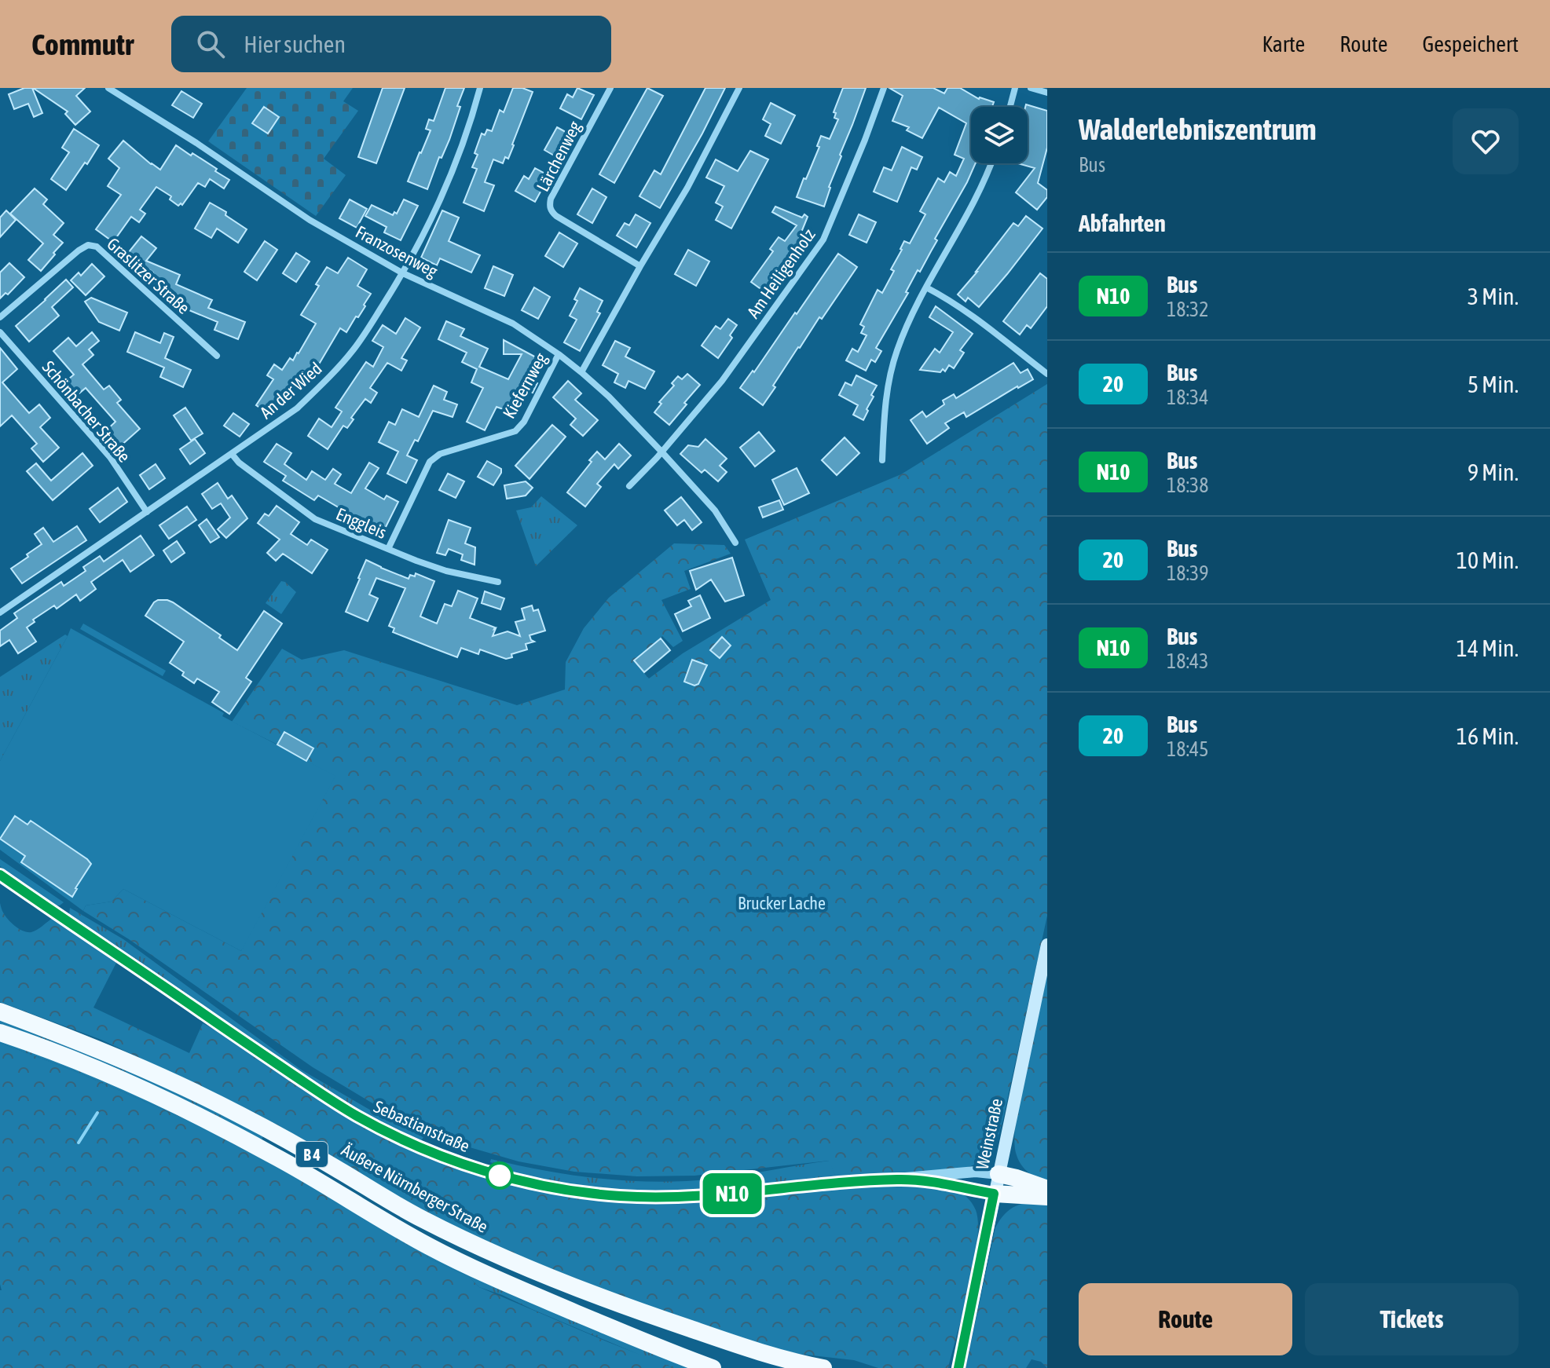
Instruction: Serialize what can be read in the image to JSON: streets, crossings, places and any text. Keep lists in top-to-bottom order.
{
  "streets": {
    "highway": ["B 4", "Äußere Nürnberger Straße"],
    "main road": ["Weinstraße"],
    "street": [
      "Lärchenweg",
      "Franzosenweg",
      "Am Heiligenholz",
      "Graslitzer Straße",
      "Kiefernweg",
      "An der Wied",
      "Schönbacher Straße",
      "Enggleis",
      "Sebastianstraße"
    ]
  },
  "crossings": [
    ["Franzosenweg", "Am Heiligenholz"],
    ["Franzosenweg", "Kiefernweg"],
    ["Franzosenweg", "An der Wied"],
    ["Kiefernweg", "Enggleis"],
    ["An der Wied", "Schönbacher Straße"],
    ["An der Wied", "Enggleis"],
    ["Sebastianstraße", "Weinstraße"]
  ],
  "parks": ["Brucker Lache"],
  "lines": ["bus line N10"],
  "page": {
    "header": "Commutr",
    "search": "Hier suchen",
    "nav": ["Karte", "Route", "Gespeichert"],
    "on_map": "N10",
    "heading": [
      ["Walderlebniszentrum", "Bus"],
      "Abfahrten"
    ],
    "list": [
      {
        "mark": "N10",
        "name": "Bus",
        "note": "18:32",
        "value": "3 Min."
      },
      {
        "mark": "20",
        "name": "Bus",
        "note": "18:34",
        "value": "5 Min."
      },
      {
        "mark": "N10",
        "name": "Bus",
        "note": "18:38",
        "value": "9 Min."
      },
      {
        "mark": "20",
        "name": "Bus",
        "note": "18:39",
        "value": "10 Min."
      },
      {
        "mark": "N10",
        "name": "Bus",
        "note": "18:43",
        "value": "14 Min."
      },
      {
        "mark": "20",
        "name": "Bus",
        "note": "18:45",
        "value": "16 Min."
      }
    ],
    "buttons": ["Route", "Tickets"]
  }
}
